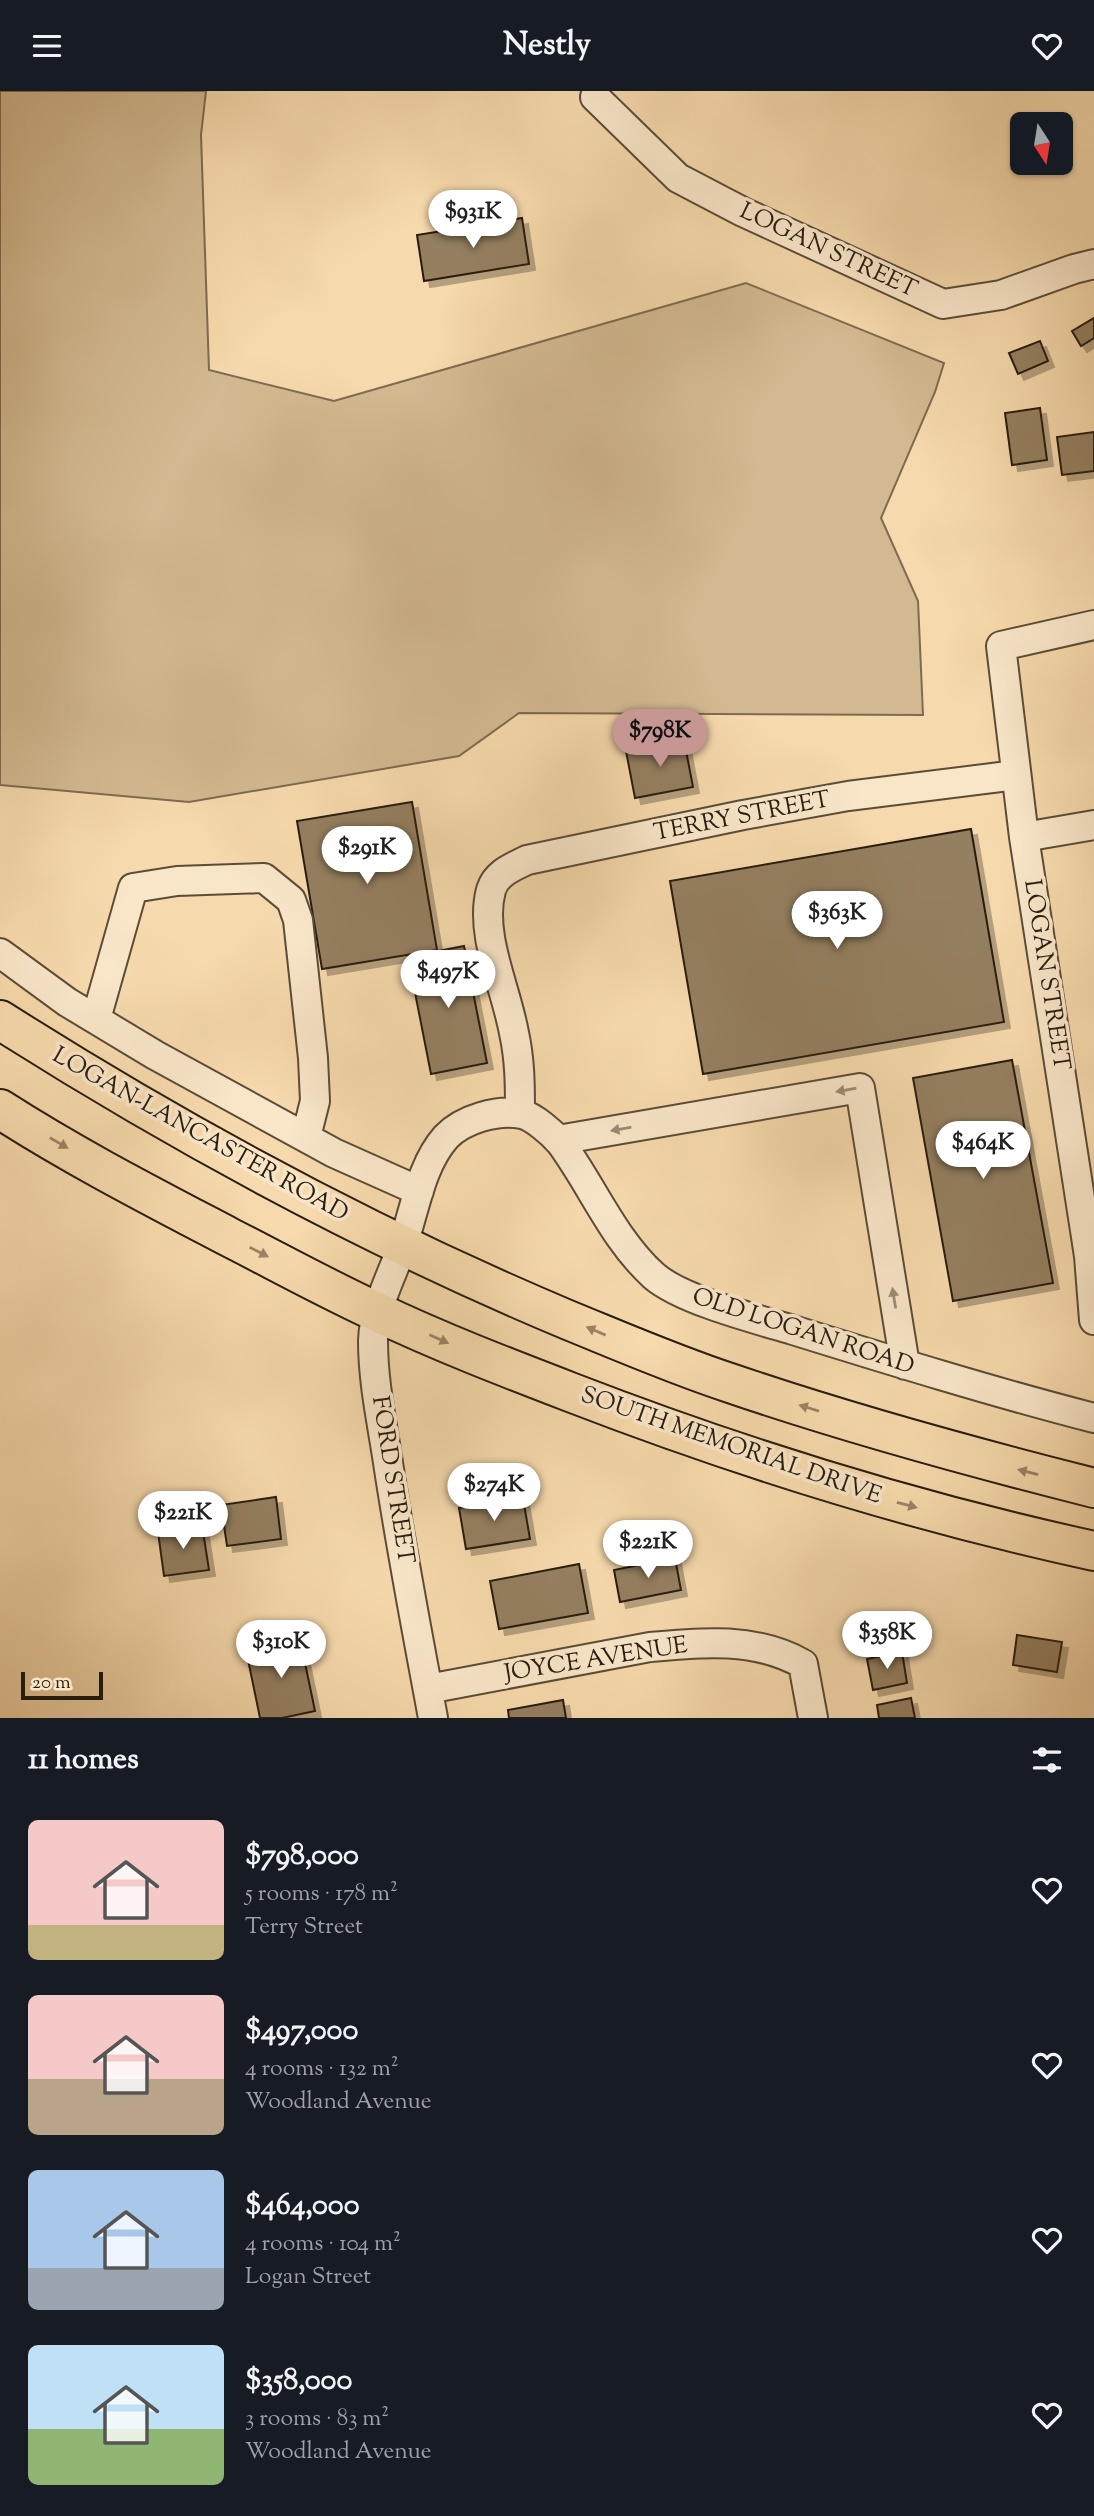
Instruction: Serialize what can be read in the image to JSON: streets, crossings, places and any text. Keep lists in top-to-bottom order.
{
  "streets": {
    "highway": ["LOGAN-LANCASTER ROAD", "SOUTH MEMORIAL DRIVE"],
    "street": [
      "LOGAN STREET",
      "TERRY STREET",
      "OLD LOGAN ROAD",
      "FORD STREET",
      "JOYCE AVENUE"
    ]
  },
  "crossings": [
    ["LOGAN STREET", "TERRY STREET"],
    ["TERRY STREET", "OLD LOGAN ROAD"],
    ["LOGAN-LANCASTER ROAD", "FORD STREET"],
    ["SOUTH MEMORIAL DRIVE", "FORD STREET"],
    ["FORD STREET", "JOYCE AVENUE"]
  ],
  "scale_bar": "20 m",
  "north": "bottom",
  "page": {
    "header": "Nestly",
    "price": [
      "$931K",
      "$798K",
      "$291K",
      "$363K",
      "$497K",
      "$464K",
      "$274K",
      "$221K",
      "$221K",
      "$358K",
      "$310K"
    ],
    "scale": "20 m",
    "heading": "11 homes",
    "list": [
      {
        "name": "$798,000",
        "note": "5 rooms · 178 m² · Terry Street"
      },
      {
        "name": "$497,000",
        "note": "4 rooms · 132 m² · Woodland Avenue"
      },
      {
        "name": "$464,000",
        "note": "4 rooms · 104 m² · Logan Street"
      },
      {
        "name": "$358,000",
        "note": "3 rooms · 83 m² · Woodland Avenue"
      }
    ]
  }
}
